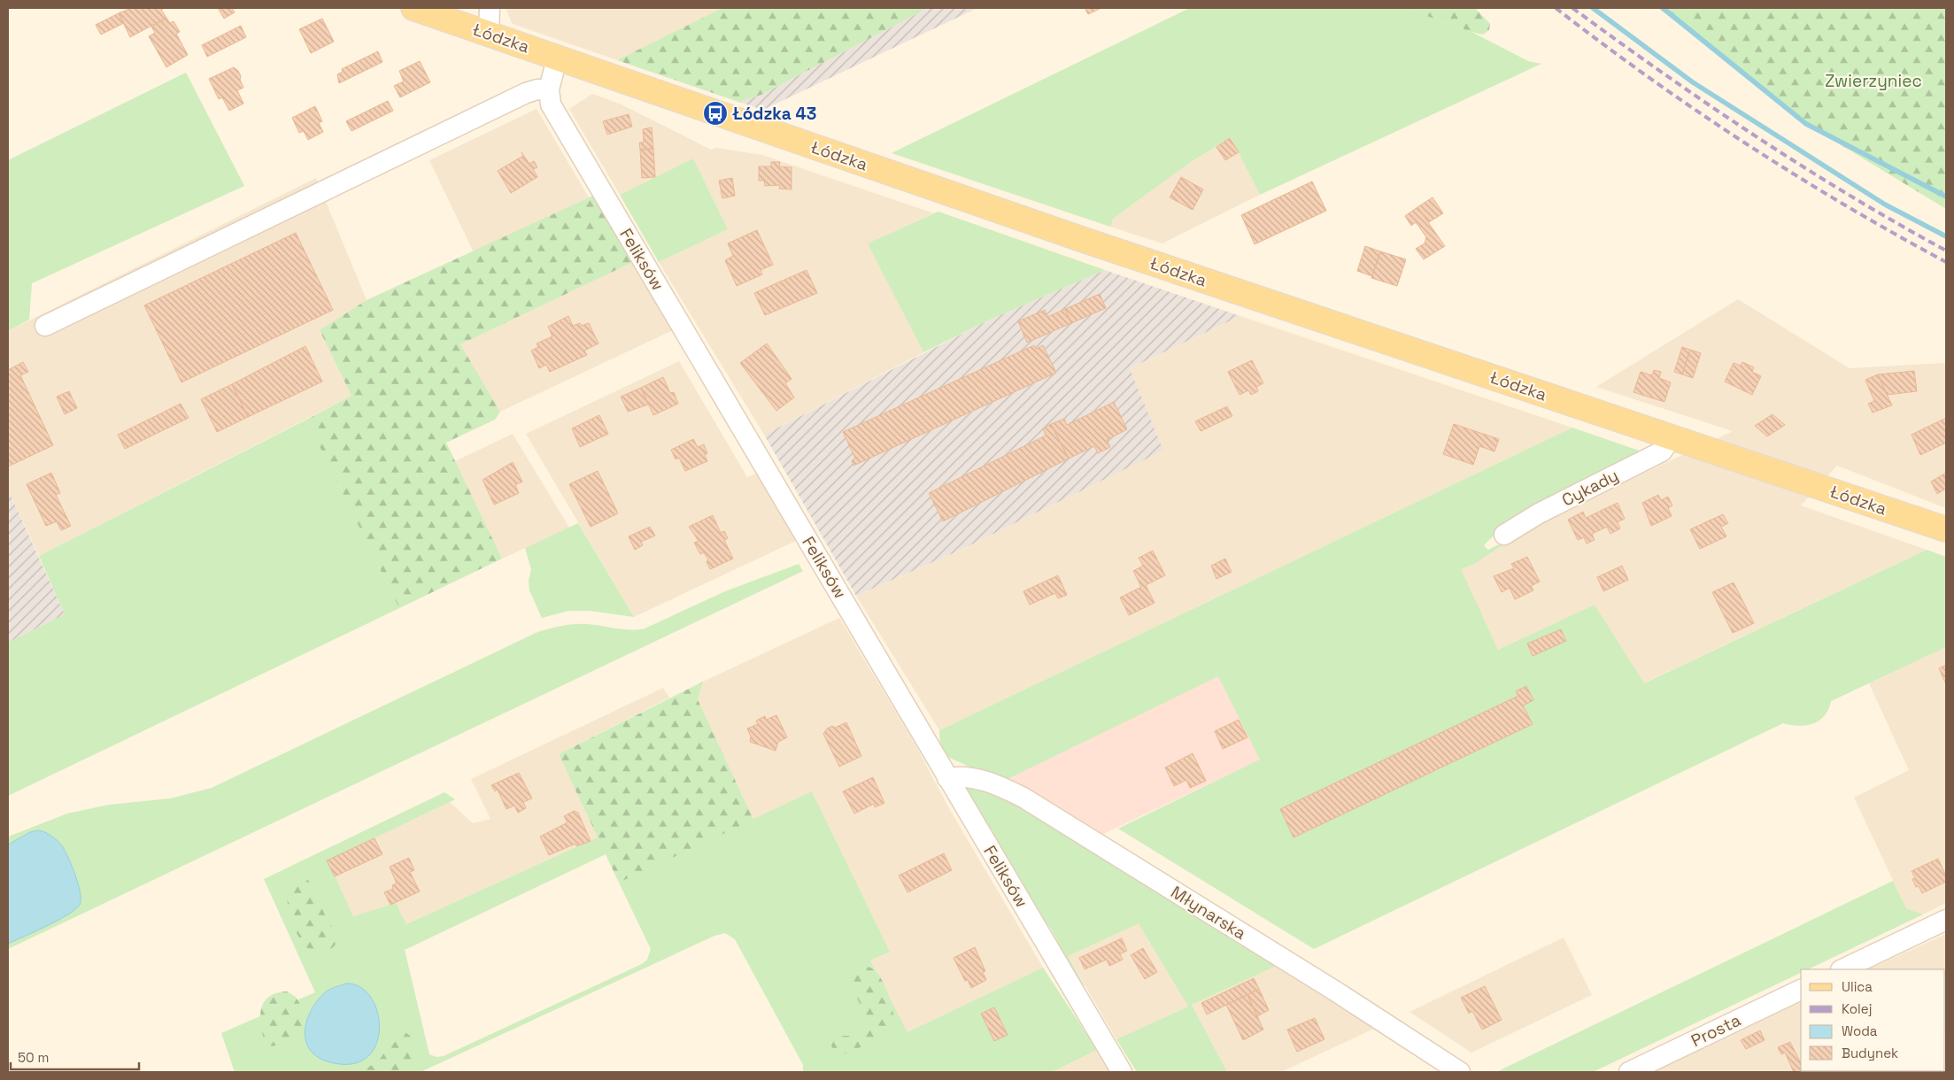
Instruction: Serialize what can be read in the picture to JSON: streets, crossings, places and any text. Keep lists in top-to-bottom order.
{
  "streets": {
    "main road": ["Łódzka"],
    "street": [
      "Feliksów",
      "Cykady",
      "Młynarska",
      "Prosta"
    ]
  },
  "crossings": [
    ["Łódzka", "Feliksów"],
    ["Łódzka", "Cykady"],
    ["Feliksów", "Młynarska"]
  ],
  "parks": ["Zwierzyniec"],
  "places": {
    "bus stop": ["Łódzka 43"]
  },
  "legend": [
    "Ulica",
    "Kolej",
    "Woda",
    "Budynek"
  ],
  "scale_bar": "50 m"
}
